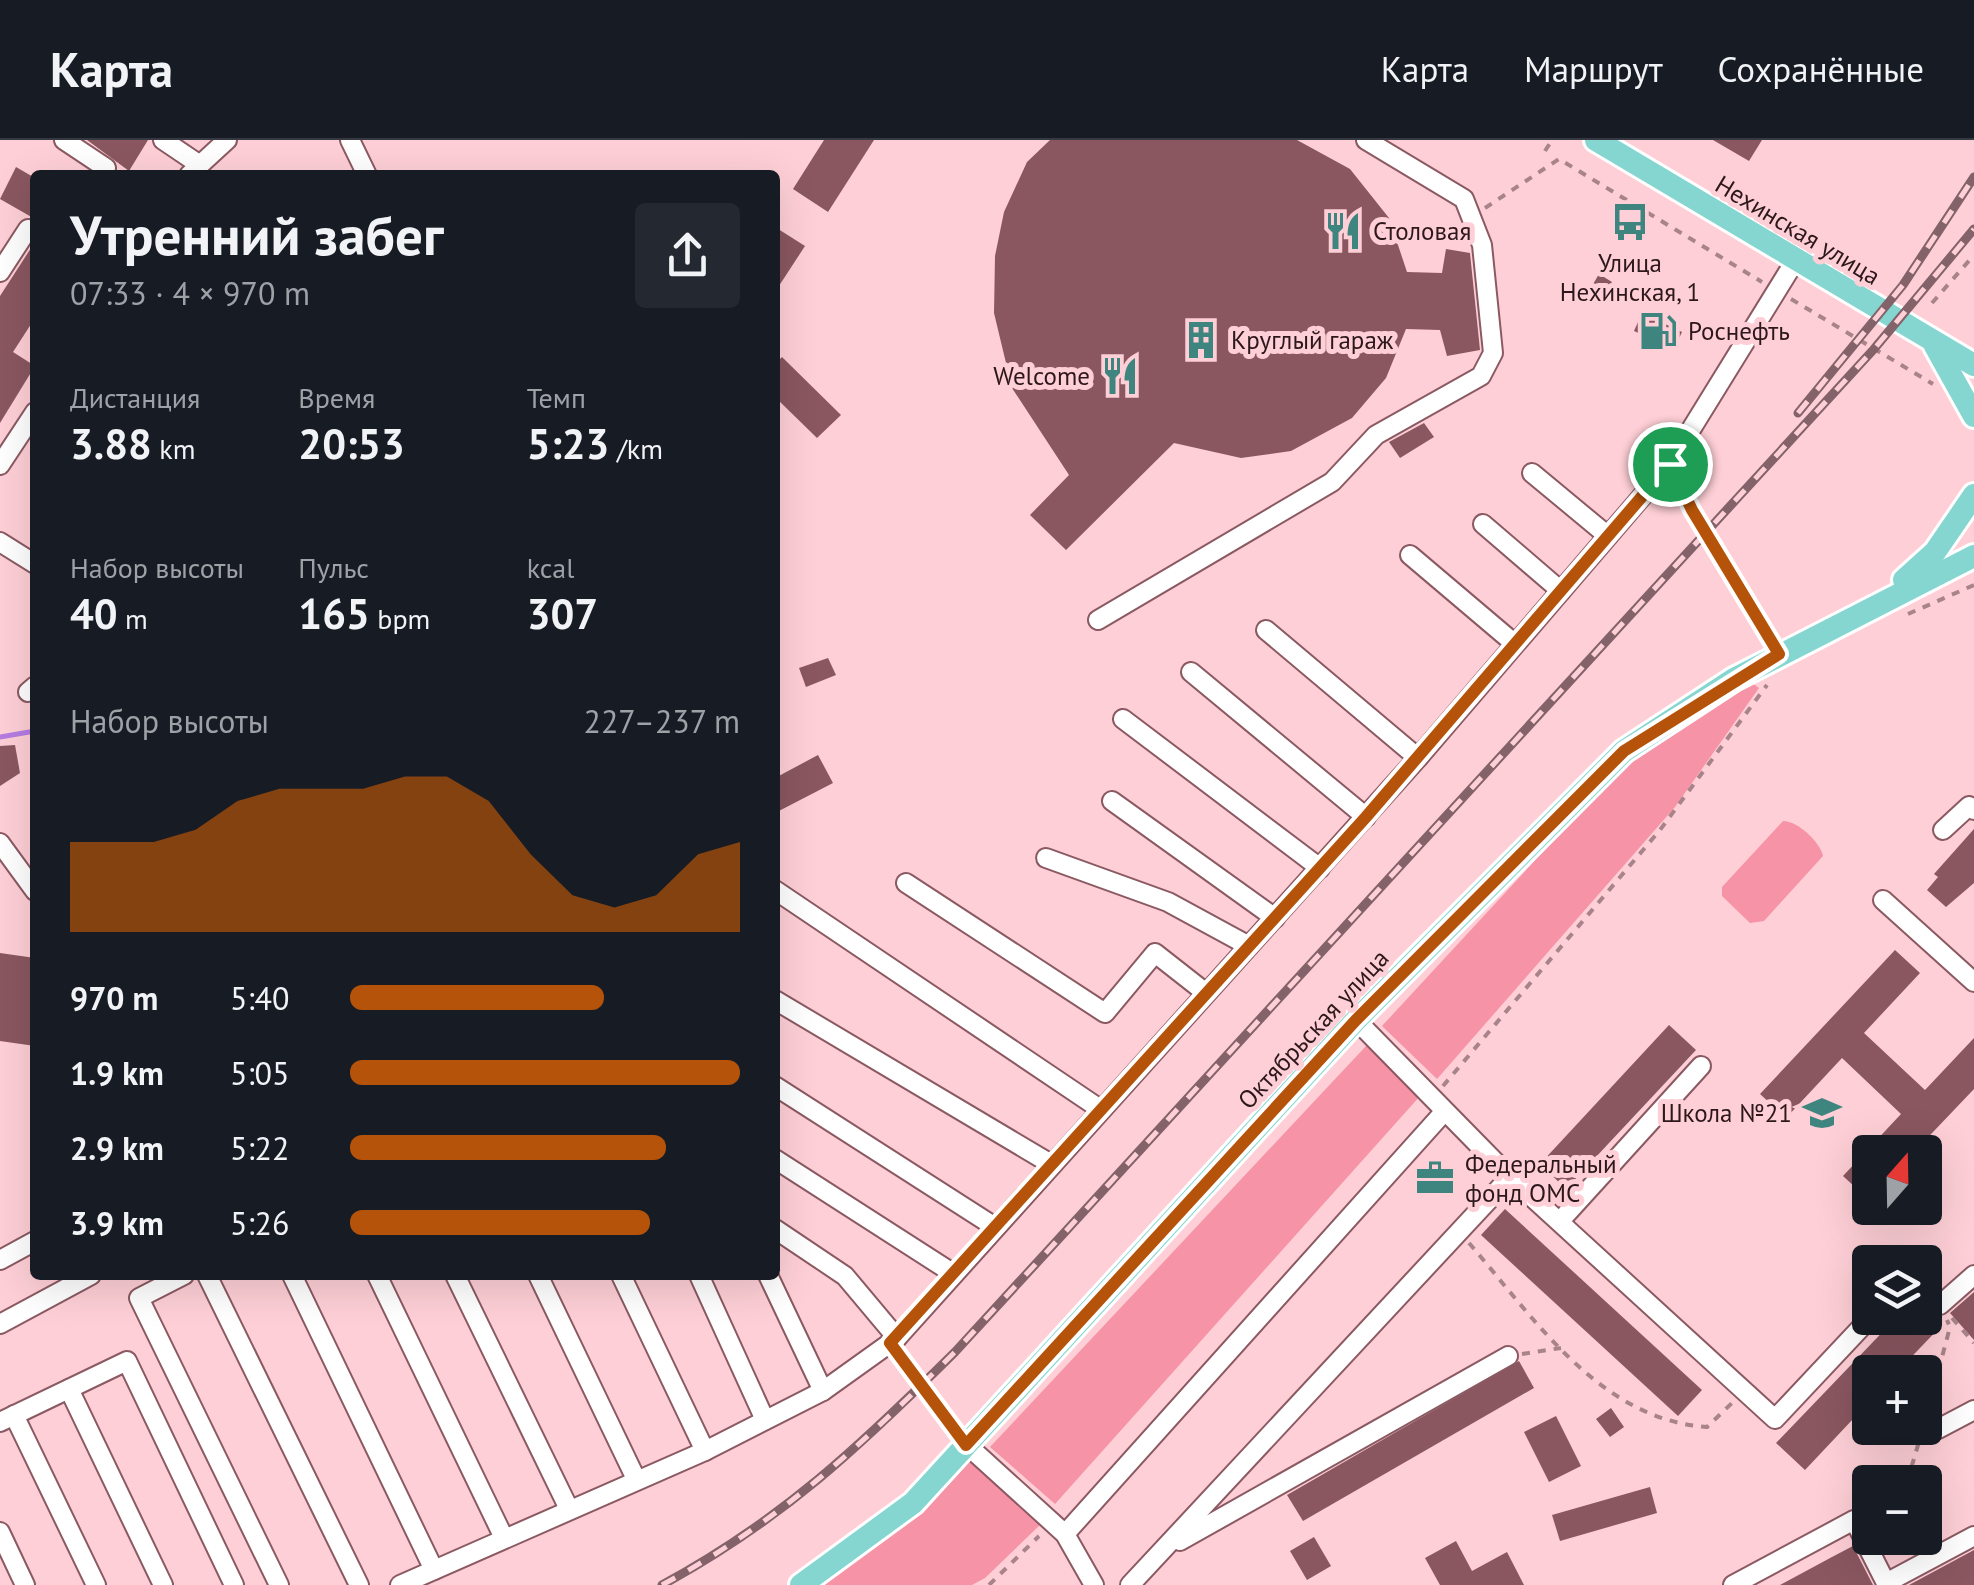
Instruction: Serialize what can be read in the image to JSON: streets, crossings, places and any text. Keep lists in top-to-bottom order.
{
  "streets": {
    "main road": ["Нехинская улица", "Октябрьская улица"]
  },
  "places": {
    "bus stop": ["Улица Нехинская, 1"],
    "restaurant": ["Столовая", "Welcome"],
    "fuel station": ["Роснефть"],
    "building": ["Круглый гараж"],
    "school or university": ["Школа №21"],
    "office": ["Федеральный фонд ОМС"]
  },
  "north": "top",
  "page": {
    "header": "Карта",
    "nav": ["Карта", "Маршрут", "Сохранённые"],
    "heading": ["Утренний забег", "07:33 · 4 × 970 m"],
    "stats": [
      ["Дистанция", "3.88 km"],
      ["Время", "20:53"],
      ["Темп", "5:23 /km"],
      ["Набор высоты", "40 m"],
      ["Пульс", "165 bpm"],
      ["kcal", "307"]
    ],
    "chart": ["Набор высоты", "227–237 m"],
    "list": [
      {
        "name": "970 m",
        "note": "5:40"
      },
      {
        "name": "1.9 km",
        "note": "5:05"
      },
      {
        "name": "2.9 km",
        "note": "5:22"
      },
      {
        "name": "3.9 km",
        "note": "5:26"
      }
    ],
    "map_buttons": ["+", "−"]
  }
}
